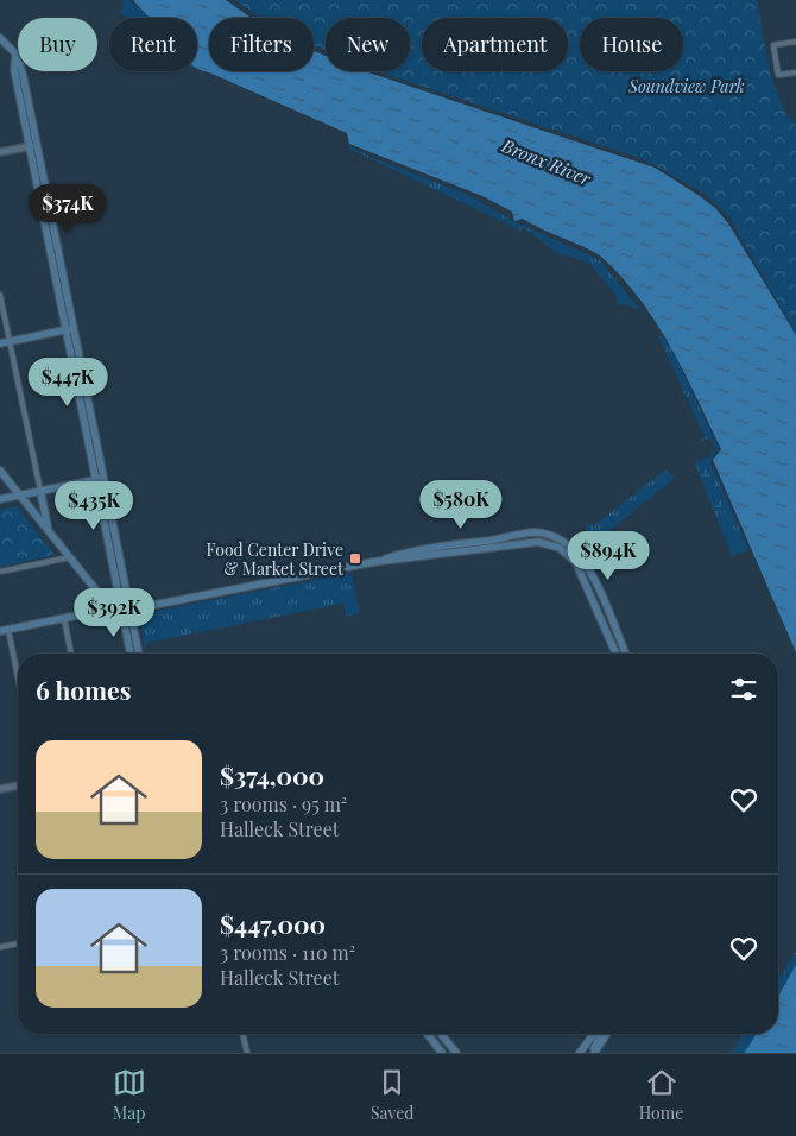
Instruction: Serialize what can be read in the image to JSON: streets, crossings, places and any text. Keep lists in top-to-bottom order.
{
  "water": ["Bronx River"],
  "parks": ["Soundview Park"],
  "places": {
    "transit": ["Food Center Drive & Market Street"]
  },
  "page": {
    "chip": [
      "Buy",
      "Rent",
      "Filters",
      "New",
      "Apartment",
      "House"
    ],
    "price": [
      "$374K",
      "$447K",
      "$580K",
      "$435K",
      "$894K",
      "$392K"
    ],
    "heading": "6 homes",
    "list": [
      {
        "name": "$374,000",
        "note": "3 rooms · 95 m² · Halleck Street"
      },
      {
        "name": "$447,000",
        "note": "3 rooms · 110 m² · Halleck Street"
      }
    ],
    "tabs": ["Map", "Saved", "Home"]
  }
}
